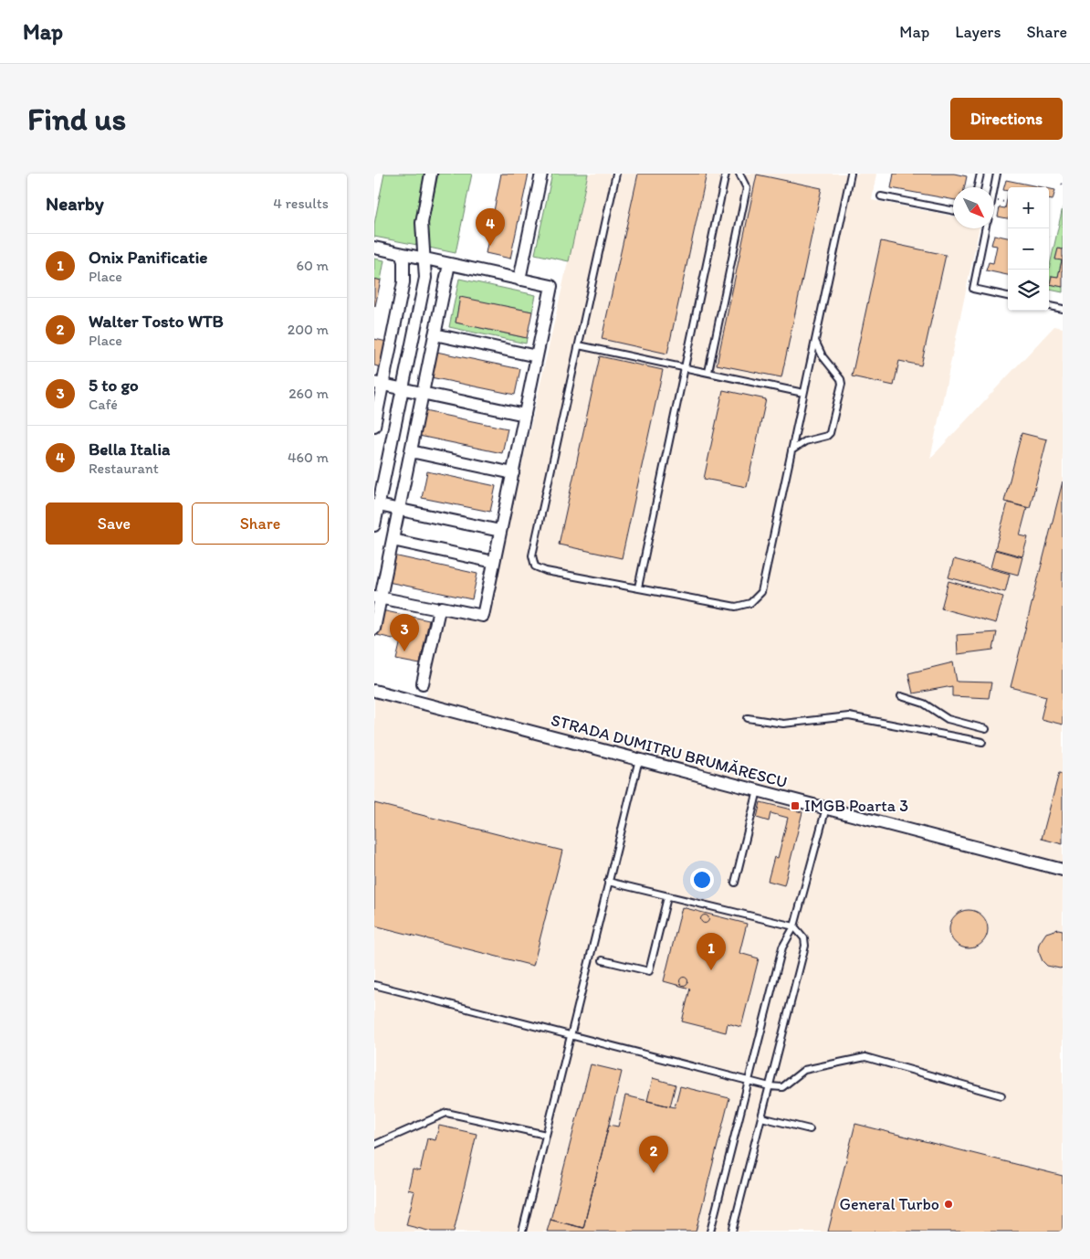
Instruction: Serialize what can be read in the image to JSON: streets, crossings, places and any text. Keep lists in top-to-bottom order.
{
  "streets": {
    "street": ["STRADA DUMITRU BRUMĂRESCU"]
  },
  "places": {
    "transit": ["IMGB Poarta 3"],
    "other": ["General Turbo"]
  },
  "north": "bottom right",
  "page": {
    "header": "Map",
    "nav": ["Map", "Layers", "Share"],
    "buttons": [
      "Directions",
      ["Save", "Share"]
    ],
    "title": "Find us",
    "heading": ["Nearby", "4 results"],
    "map_buttons": ["+", "−"],
    "pins": [
      "4",
      "3",
      "1",
      "2"
    ],
    "list": [
      {
        "mark": "1",
        "name": "Onix Panificatie",
        "note": "Place",
        "value": "60 m"
      },
      {
        "mark": "2",
        "name": "Walter Tosto WTB",
        "note": "Place",
        "value": "200 m"
      },
      {
        "mark": "3",
        "name": "5 to go",
        "note": "Café",
        "value": "260 m"
      },
      {
        "mark": "4",
        "name": "Bella Italia",
        "note": "Restaurant",
        "value": "460 m"
      }
    ]
  }
}
